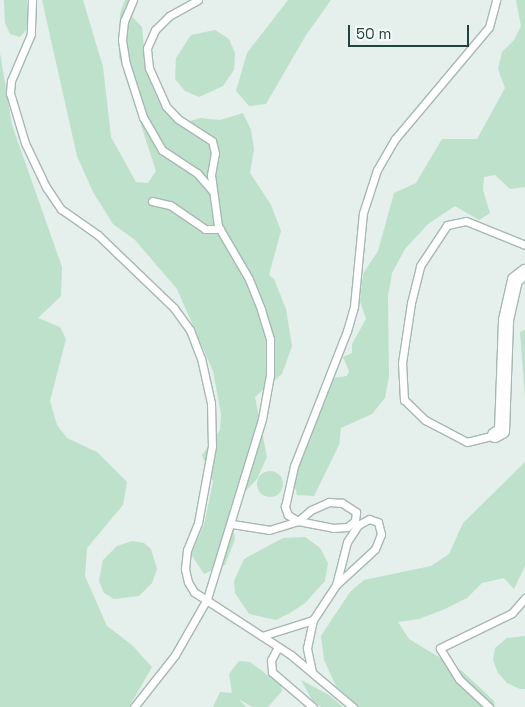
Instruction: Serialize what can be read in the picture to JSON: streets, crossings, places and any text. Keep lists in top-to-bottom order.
{
  "scale_bar": "50 m"
}
